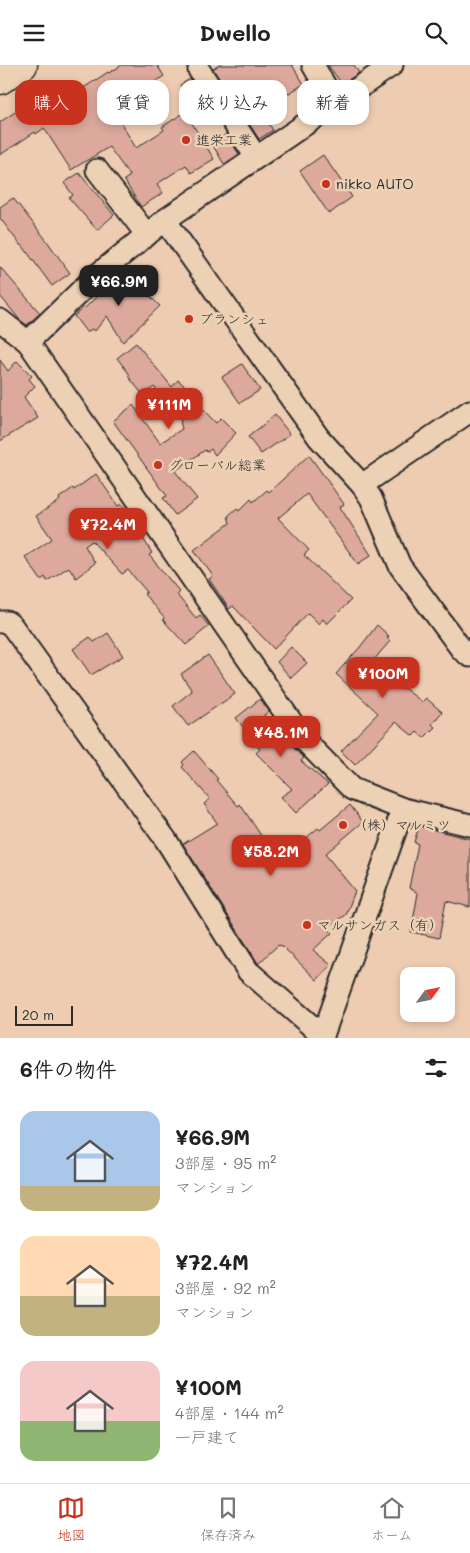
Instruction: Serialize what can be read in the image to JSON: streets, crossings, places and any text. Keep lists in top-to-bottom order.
{
  "places": [
    "進栄工業",
    "nikko AUTO",
    "ブランシェ",
    "グローバル総業",
    "（株）マルミツ",
    "マルサンガス（有）"
  ],
  "scale_bar": "20 m",
  "north": "top right",
  "page": {
    "header": "Dwello",
    "chip": [
      "購入",
      "賃貸",
      "絞り込み",
      "新着"
    ],
    "price": [
      "¥66.9M",
      "¥111M",
      "¥72.4M",
      "¥100M",
      "¥48.1M",
      "¥58.2M"
    ],
    "scale": "20 m",
    "heading": "6件の物件",
    "list": [
      {
        "name": "¥66.9M",
        "note": "3部屋 · 95 m² · マンション"
      },
      {
        "name": "¥72.4M",
        "note": "3部屋 · 92 m² · マンション"
      },
      {
        "name": "¥100M",
        "note": "4部屋 · 144 m² · 一戸建て"
      }
    ],
    "tabs": ["地図", "保存済み", "ホーム"]
  }
}
